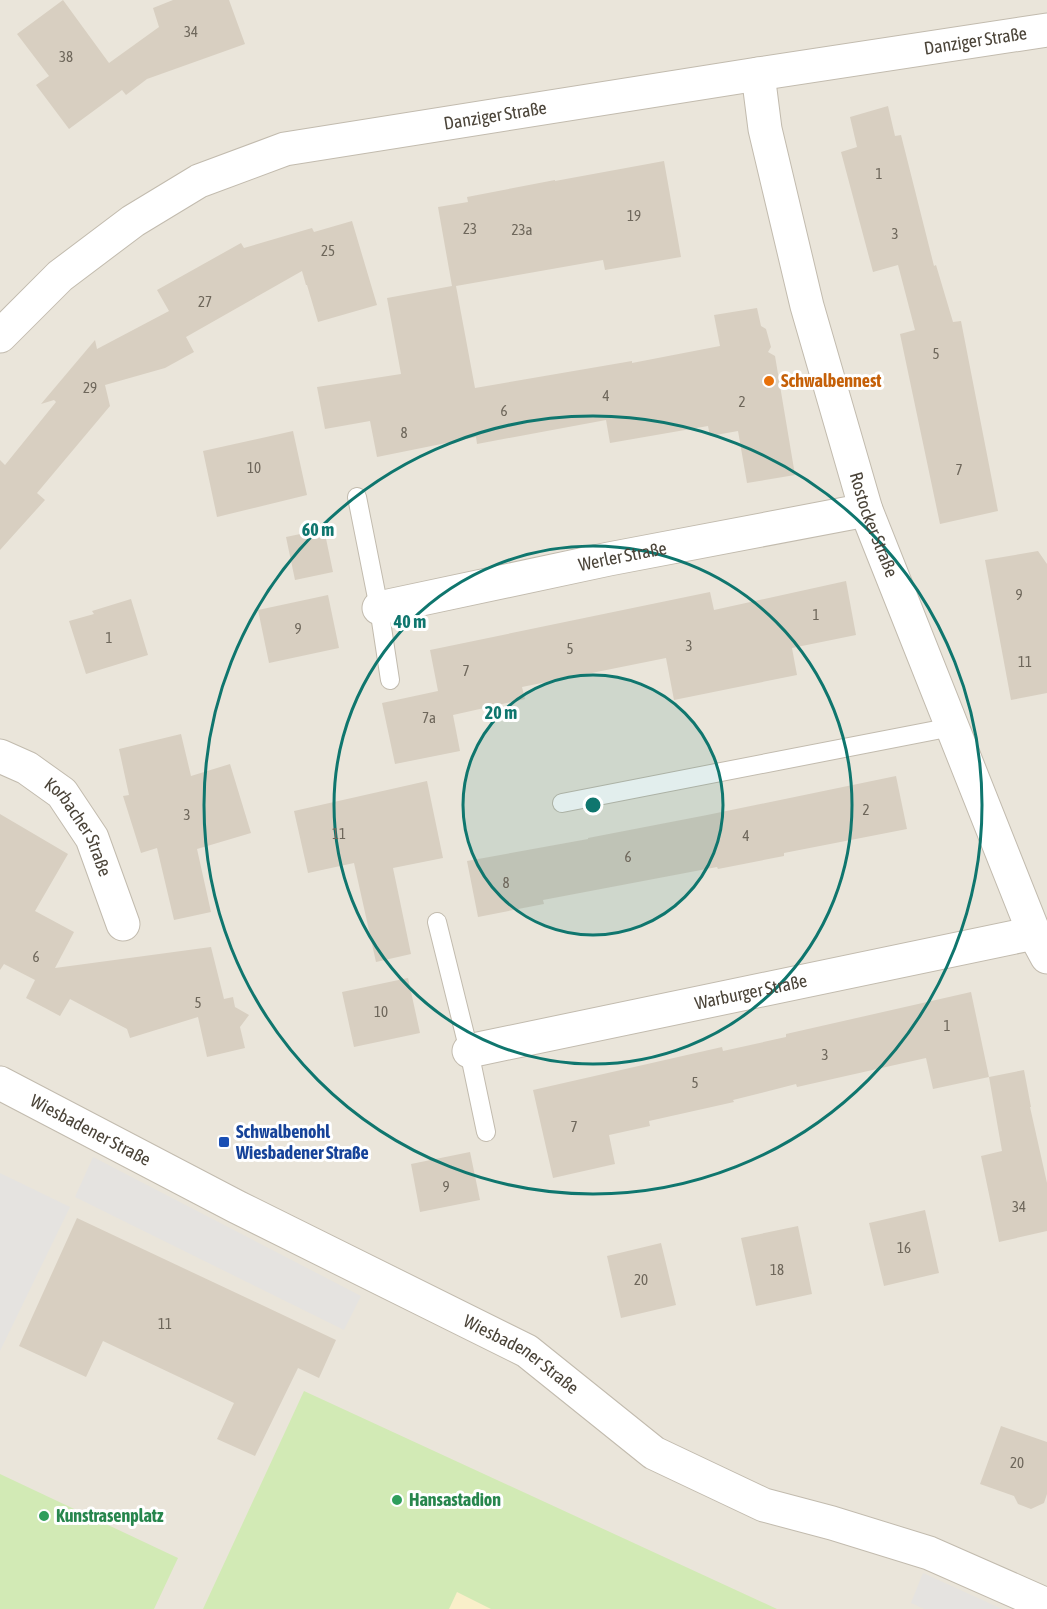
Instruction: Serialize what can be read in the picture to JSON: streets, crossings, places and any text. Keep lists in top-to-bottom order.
{
  "streets": {
    "street": [
      "Danziger Straße",
      "Rostocker Straße",
      "Werler Straße",
      "Korbacher Straße",
      "Warburger Straße",
      "Wiesbadener Straße"
    ]
  },
  "crossings": [
    ["Danziger Straße", "Rostocker Straße"],
    ["Rostocker Straße", "Werler Straße"],
    ["Rostocker Straße", "Warburger Straße"]
  ],
  "places": {
    "other": ["Schwalbennest", "Hansastadion", "Kunstrasenplatz"],
    "transit": ["Schwalbenohl Wiesbadener Straße"]
  },
  "house_numbers": [
    "34",
    "38",
    "1",
    "19",
    "23",
    "23a",
    "3",
    "25",
    "27",
    "5",
    "29",
    "4",
    "2",
    "6",
    "8",
    "10",
    "7",
    "9",
    "1",
    "9",
    "1",
    "3",
    "5",
    "11",
    "7",
    "7a",
    "2",
    "3",
    "11",
    "4",
    "6",
    "8",
    "6",
    "5",
    "10",
    "1",
    "3",
    "5",
    "7",
    "9",
    "34",
    "16",
    "18",
    "20",
    "11",
    "20"
  ],
  "rings": ["60 m", "40 m", "20 m"]
}
